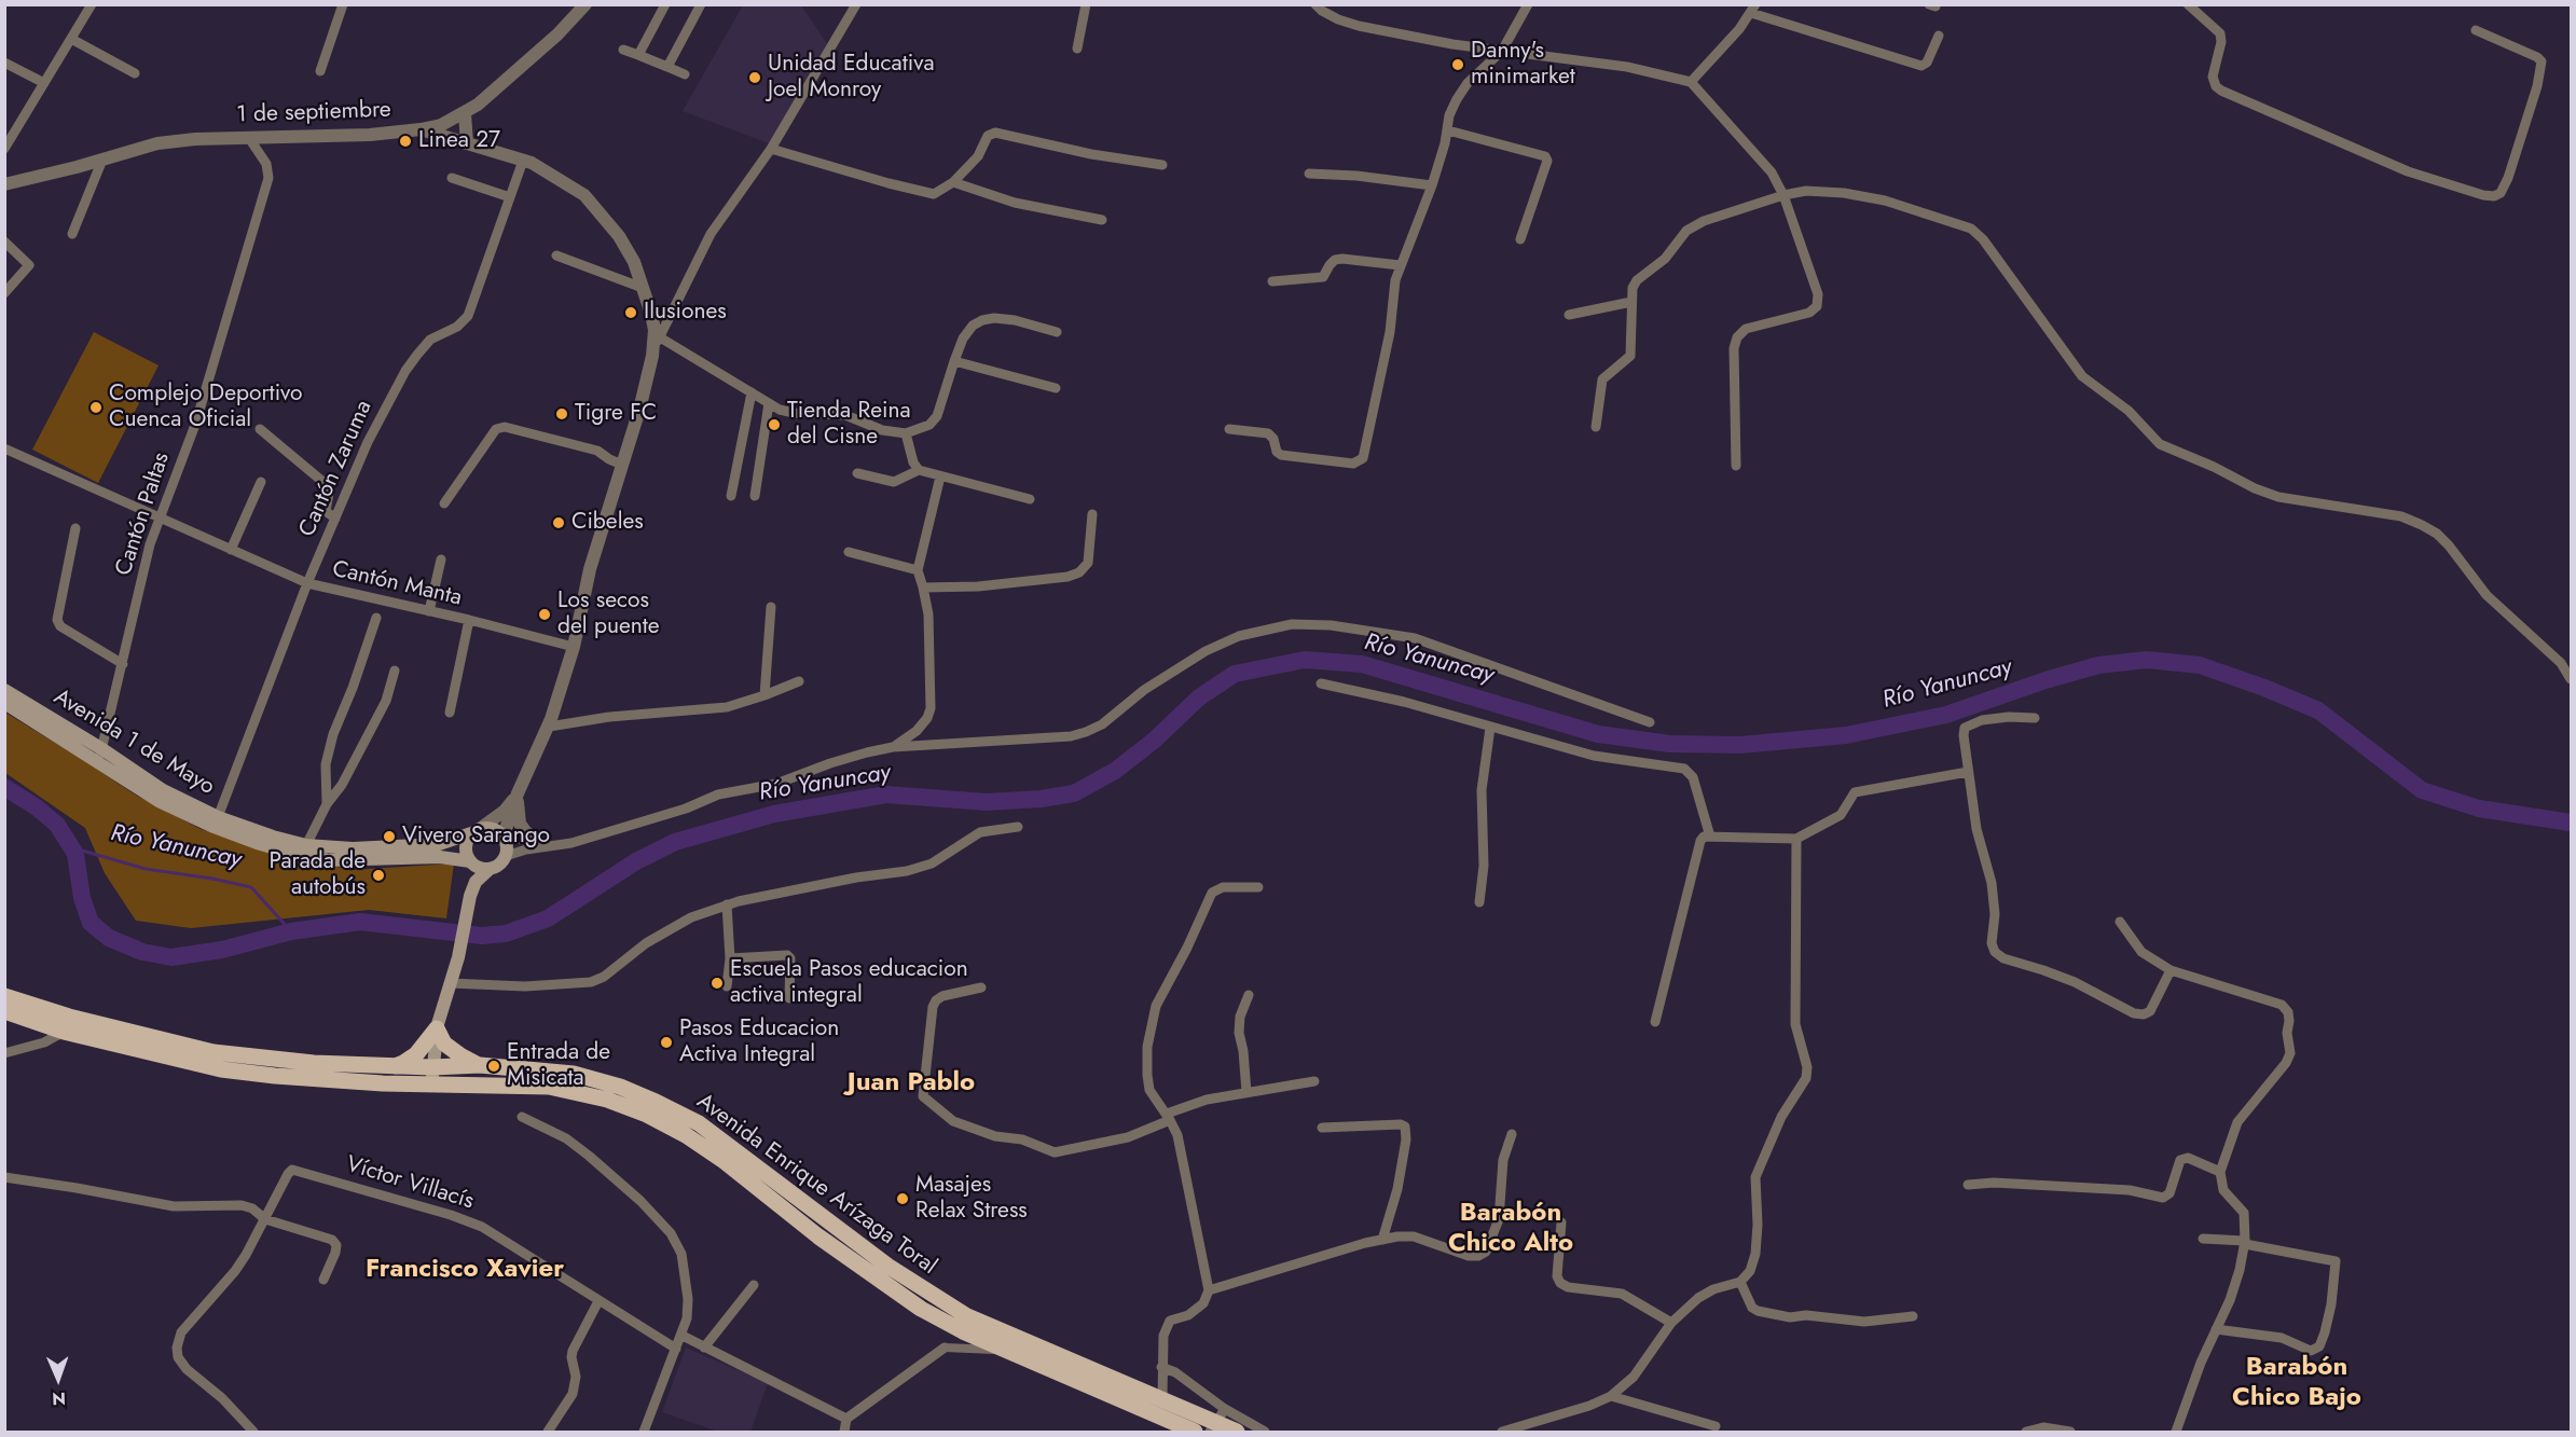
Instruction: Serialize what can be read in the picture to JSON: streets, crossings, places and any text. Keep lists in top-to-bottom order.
{
  "streets": {
    "main road": ["Avenida 1 de Mayo", "Avenida Enrique Arízaga Toral"],
    "street": [
      "1 de septiembre",
      "Cantón Zaruma",
      "Cantón Paltas",
      "Cantón Manta",
      "Víctor Villacís"
    ]
  },
  "crossings": [
    ["1 de septiembre", "Cantón Paltas"],
    ["Cantón Zaruma", "Cantón Manta"],
    ["Cantón Zaruma", "Avenida 1 de Mayo"],
    ["Cantón Paltas", "Cantón Manta"],
    ["Cantón Paltas", "Avenida 1 de Mayo"]
  ],
  "districts": [
    "Juan Pablo",
    "Barabón Chico Alto",
    "Francisco Xavier",
    "Barabón Chico Bajo"
  ],
  "water": ["Río Yanuncay"],
  "places": [
    "Danny's minimarket",
    "Unidad Educativa Joel Monroy",
    "Linea 27",
    "Ilusiones",
    "Complejo Deportivo Cuenca Oficial",
    "Tigre FC",
    "Tienda Reina del Cisne",
    "Cibeles",
    "Los secos del puente",
    "Vivero Sarango",
    "Parada de autobús",
    "Escuela Pasos educacion activa integral",
    "Pasos Educacion Activa Integral",
    "Entrada de Misicata",
    "Masajes Relax Stress"
  ],
  "north": "bottom"
}
